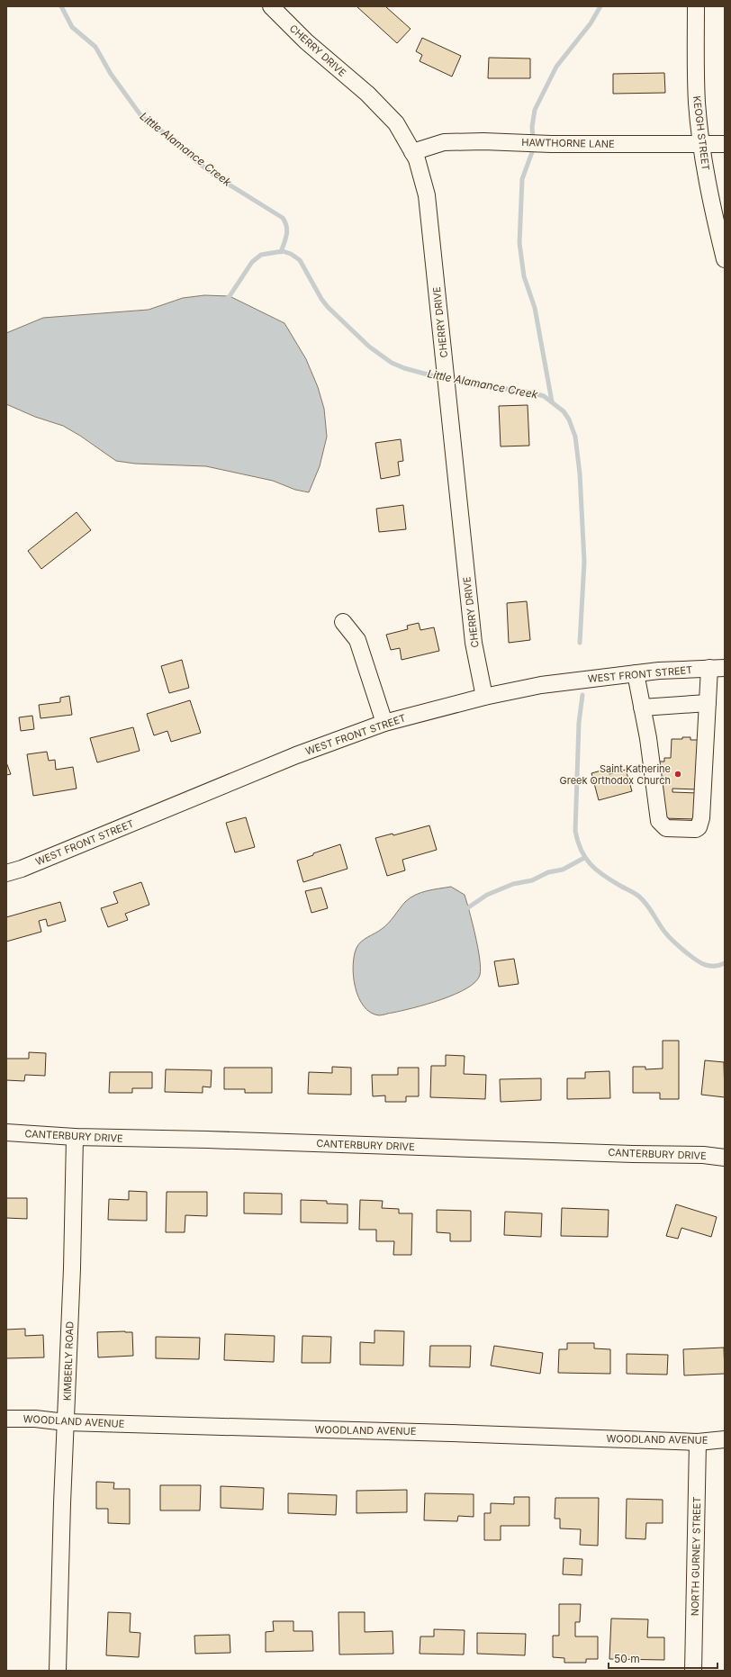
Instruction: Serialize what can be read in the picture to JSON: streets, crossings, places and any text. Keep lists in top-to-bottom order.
{
  "streets": {
    "street": [
      "CHERRY DRIVE",
      "KEOGH STREET",
      "HAWTHORNE LANE",
      "WEST FRONT STREET",
      "CANTERBURY DRIVE",
      "KIMBERLY ROAD",
      "WOODLAND AVENUE",
      "NORTH GURNEY STREET"
    ]
  },
  "crossings": [
    ["CHERRY DRIVE", "HAWTHORNE LANE"],
    ["CHERRY DRIVE", "WEST FRONT STREET"],
    ["KEOGH STREET", "HAWTHORNE LANE"],
    ["CANTERBURY DRIVE", "KIMBERLY ROAD"],
    ["KIMBERLY ROAD", "WOODLAND AVENUE"],
    ["WOODLAND AVENUE", "NORTH GURNEY STREET"]
  ],
  "water": ["Little Alamance Creek"],
  "places": ["Saint Katherine Greek Orthodox Church"],
  "scale_bar": "50 m"
}
